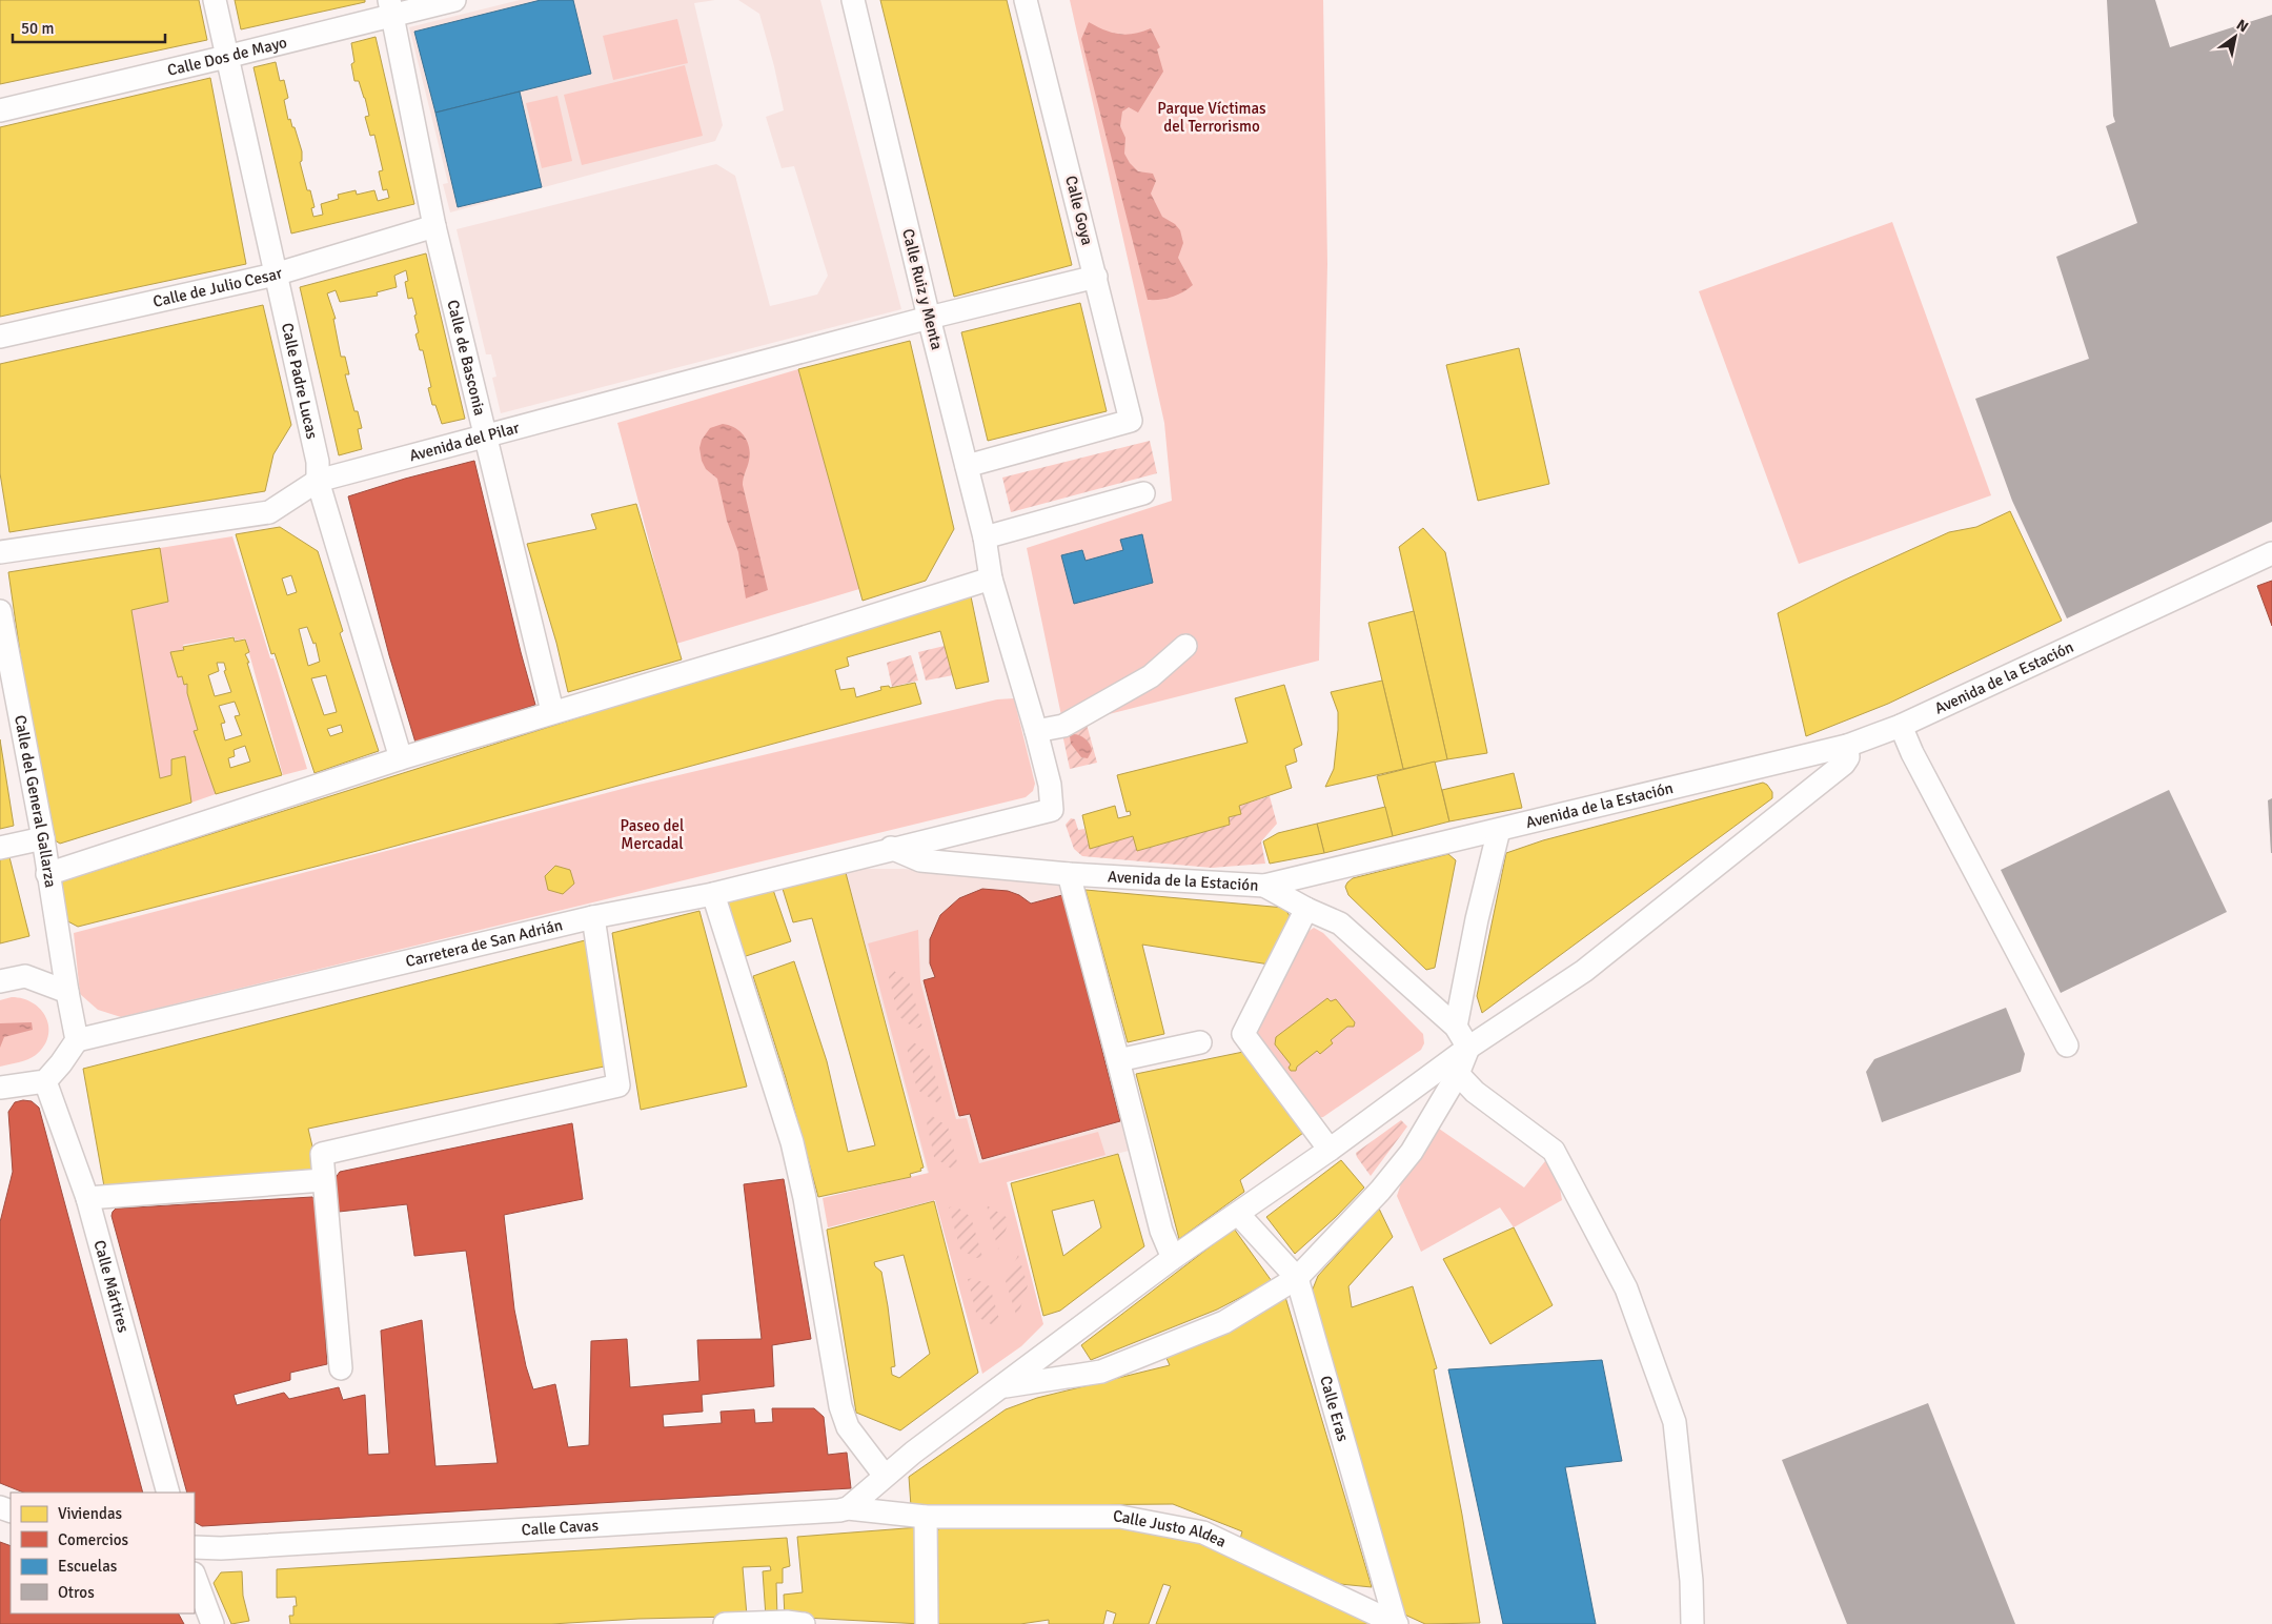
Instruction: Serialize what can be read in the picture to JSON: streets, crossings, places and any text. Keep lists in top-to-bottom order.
{
  "streets": {
    "street": [
      "Calle Dos de Mayo",
      "Calle Goya",
      "Calle de Julio Cesar",
      "Calle Ruiz y Menta",
      "Calle de Basconia",
      "Calle Padre Lucas",
      "Avenida del Pilar",
      "Avenida de la Estación",
      "Calle del General Gallarza",
      "Carretera de San Adrián",
      "Calle Mártires",
      "Calle Eras",
      "Calle Cavas",
      "Calle Justo Aldea"
    ]
  },
  "crossings": [
    ["Calle Dos de Mayo", "Calle de Basconia"],
    ["Calle Dos de Mayo", "Calle Padre Lucas"],
    ["Calle Goya", "Calle Ruiz y Menta"],
    ["Calle Goya", "Avenida del Pilar"],
    ["Calle de Julio Cesar", "Calle de Basconia"],
    ["Calle de Julio Cesar", "Calle Padre Lucas"],
    ["Calle Ruiz y Menta", "Avenida del Pilar"],
    ["Calle Ruiz y Menta", "Carretera de San Adrián"],
    ["Calle de Basconia", "Avenida del Pilar"],
    ["Calle Padre Lucas", "Avenida del Pilar"],
    ["Avenida de la Estación", "Carretera de San Adrián"],
    ["Calle del General Gallarza", "Carretera de San Adrián"],
    ["Calle Eras", "Calle Justo Aldea"],
    ["Calle Cavas", "Calle Justo Aldea"]
  ],
  "parks": ["Parque Víctimas del Terrorismo", "Paseo del Mercadal"],
  "legend": [
    "Viviendas",
    "Comercios",
    "Escuelas",
    "Otros"
  ],
  "scale_bar": "50 m",
  "north": "top right"
}
